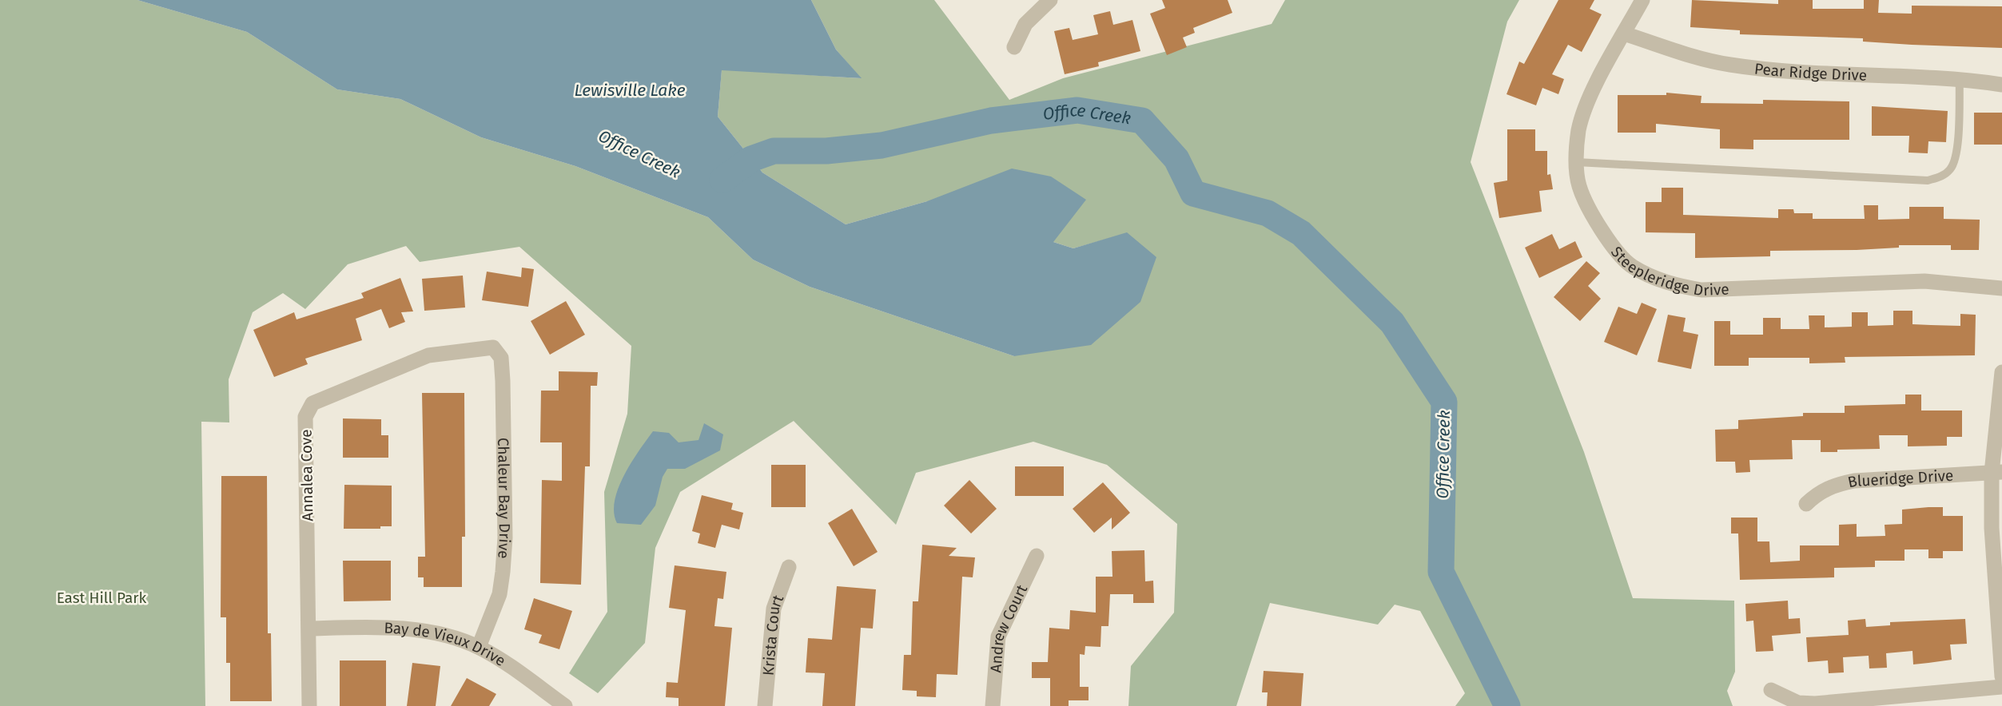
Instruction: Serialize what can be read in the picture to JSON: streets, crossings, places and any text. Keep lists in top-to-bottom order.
{
  "streets": {
    "street": [
      "Pear Ridge Drive",
      "Steepleridge Drive",
      "Annalea Cove",
      "Blueridge Drive",
      "Chaleur Bay Drive",
      "Andrew Court",
      "Krista Court",
      "Bay de Vieux Drive"
    ]
  },
  "crossings": [
    ["Pear Ridge Drive", "Steepleridge Drive"],
    ["Annalea Cove", "Chaleur Bay Drive"],
    ["Annalea Cove", "Bay de Vieux Drive"],
    ["Chaleur Bay Drive", "Bay de Vieux Drive"]
  ],
  "water": ["Lewisville Lake", "Office Creek"],
  "parks": ["East Hill Park"]
}
